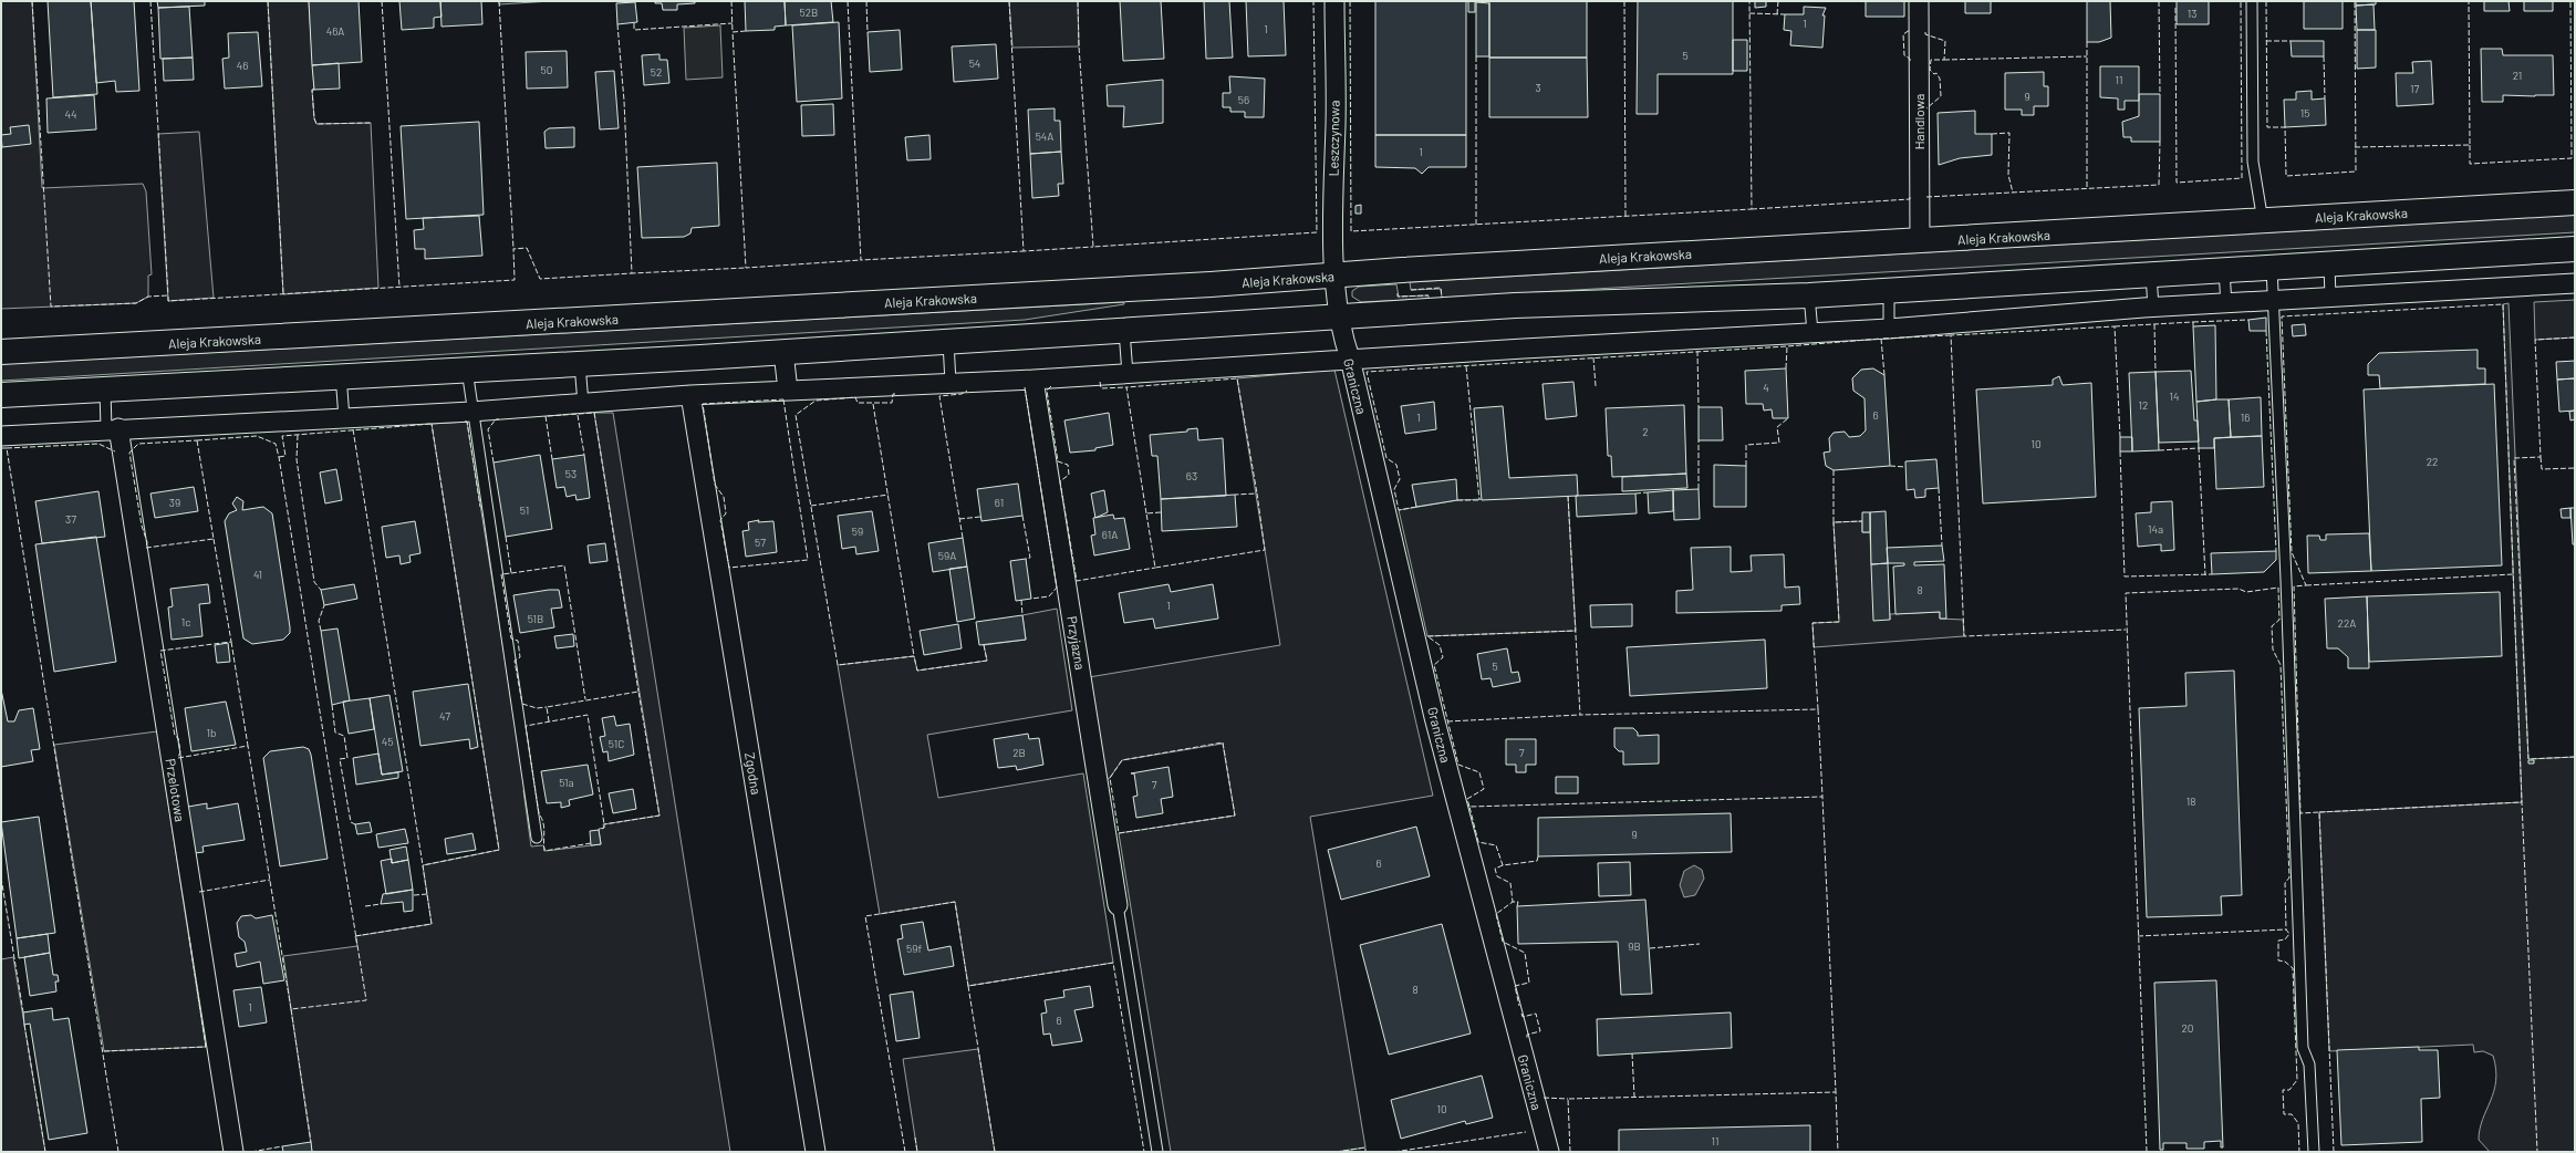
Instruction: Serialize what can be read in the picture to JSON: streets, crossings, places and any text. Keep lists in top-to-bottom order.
{
  "streets": {
    "main road": ["Aleja Krakowska"],
    "street": [
      "Handlowa",
      "Leszczynowa",
      "Graniczna",
      "Przyjazna",
      "Zgodna",
      "Przelotowa"
    ]
  },
  "crossings": [
    ["Handlowa", "Aleja Krakowska"],
    ["Leszczynowa", "Aleja Krakowska"],
    ["Leszczynowa", "Graniczna"]
  ],
  "house_numbers": [
    "52B",
    "13",
    "1",
    "1",
    "46A",
    "5",
    "54",
    "46",
    "50",
    "52",
    "21",
    "11",
    "3",
    "17",
    "9",
    "56",
    "15",
    "44",
    "54A",
    "1",
    "4",
    "14",
    "12",
    "6",
    "1",
    "16",
    "2",
    "10",
    "22",
    "53",
    "63",
    "39",
    "61",
    "51",
    "37",
    "14a",
    "59",
    "61A",
    "57",
    "59A",
    "41",
    "8",
    "1",
    "51B",
    "1c",
    "22A",
    "5",
    "47",
    "1b",
    "45",
    "51C",
    "2B",
    "7",
    "51a",
    "7",
    "18",
    "9",
    "6",
    "9B",
    "59f",
    "8",
    "1",
    "6",
    "20",
    "10",
    "11"
  ]
}
